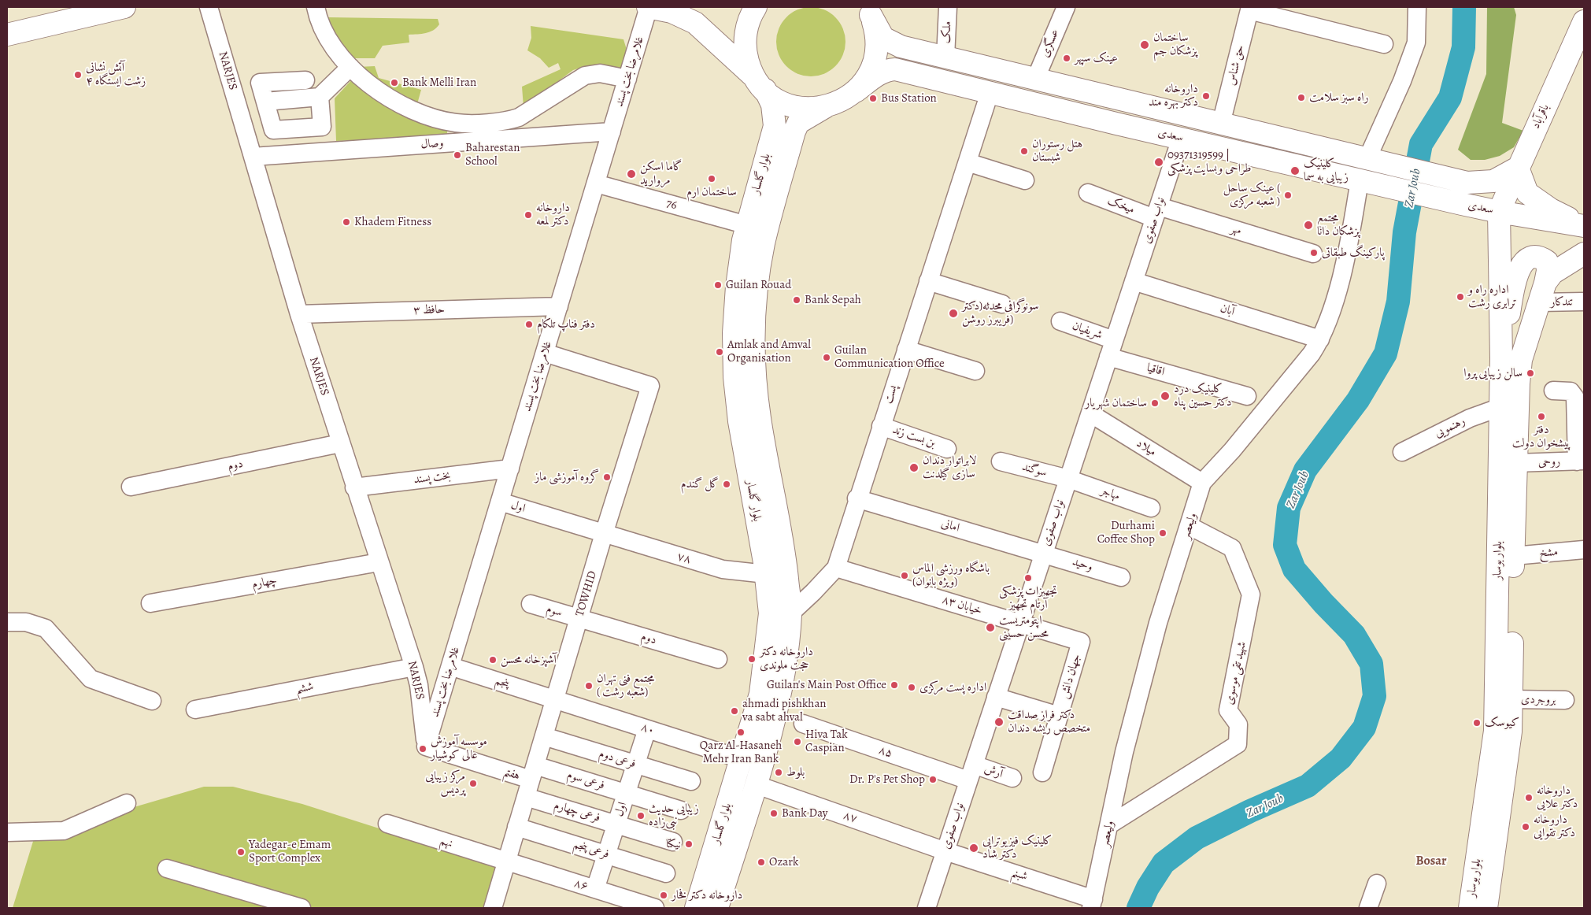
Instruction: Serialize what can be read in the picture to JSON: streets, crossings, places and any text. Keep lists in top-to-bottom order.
{
  "streets": {
    "main road": [
      "باقرآباد",
      "سعدی",
      "بلوار گلسار",
      "بلوار بوسار"
    ],
    "street": [
      "ملک",
      "عسگری",
      "حق شناس",
      "NARJES",
      "غلامرضا بخت پسند",
      "وصال",
      "76",
      "میخک",
      "نواب صفوی",
      "مهر",
      "تندکار",
      "حافظ ۳",
      "آبان",
      "شریفیان",
      "اقاقیا",
      "پست",
      "رهنمویی",
      "بن بست زند",
      "میلاد",
      "روحی",
      "دوم",
      "سوگند",
      "بخت پسند",
      "مهاجر",
      "اول",
      "امانی",
      "ولیعصر",
      "مشخ",
      "۷۸",
      "وحید",
      "چهارم",
      "TOWHID",
      "خیابان ۸۳",
      "سوم",
      "شهید تقی موسوی",
      "جهان دانش",
      "پنجم",
      "ششم",
      "بروجردی",
      "۸۰",
      "۸۵",
      "فرعی دوم",
      "آرش",
      "هفتم",
      "فرعی سوم",
      "فرعی چهارم",
      "۸۷",
      "نهم",
      "فرعی پنجم",
      "شبنم",
      "۸۶"
    ]
  },
  "crossings": [
    ["ملک", "سعدی"],
    ["عسگری", "سعدی"],
    ["حق شناس", "سعدی"],
    ["NARJES", "غلامرضا بخت پسند"],
    ["NARJES", "وصال"],
    ["NARJES", "حافظ ۳"],
    ["NARJES", "دوم"],
    ["NARJES", "بخت پسند"],
    ["NARJES", "چهارم"],
    ["NARJES", "ششم"],
    ["NARJES", "هفتم"],
    ["غلامرضا بخت پسند", "وصال"],
    ["غلامرضا بخت پسند", "76"],
    ["غلامرضا بخت پسند", "حافظ ۳"],
    ["غلامرضا بخت پسند", "بخت پسند"],
    ["غلامرضا بخت پسند", "اول"],
    ["غلامرضا بخت پسند", "TOWHID"],
    ["غلامرضا بخت پسند", "پنجم"],
    ["غلامرضا بخت پسند", "هفتم"],
    ["باقرآباد", "سعدی"],
    ["باقرآباد", "بلوار بوسار"],
    ["سعدی", "بلوار گلسار"],
    ["سعدی", "نواب صفوی"],
    ["سعدی", "پست"],
    ["سعدی", "ولیعصر"],
    ["سعدی", "بلوار بوسار"],
    ["بلوار گلسار", "76"],
    ["بلوار گلسار", "پست"],
    ["بلوار گلسار", "۷۸"],
    ["بلوار گلسار", "۸۰"],
    ["بلوار گلسار", "۸۷"],
    ["میخک", "نواب صفوی"],
    ["میخک", "مهر"],
    ["نواب صفوی", "مهر"],
    ["نواب صفوی", "آبان"],
    ["نواب صفوی", "شریفیان"],
    ["نواب صفوی", "اقاقیا"],
    ["نواب صفوی", "میلاد"],
    ["نواب صفوی", "سوگند"],
    ["نواب صفوی", "مهاجر"],
    ["نواب صفوی", "امانی"],
    ["نواب صفوی", "وحید"],
    ["نواب صفوی", "خیابان ۸۳"],
    ["نواب صفوی", "جهان دانش"],
    ["نواب صفوی", "۸۵"],
    ["نواب صفوی", "آرش"],
    ["نواب صفوی", "۸۷"],
    ["نواب صفوی", "شبنم"],
    ["تندکار", "بلوار بوسار"],
    ["آبان", "ولیعصر"],
    ["شریفیان", "اقاقیا"],
    ["پست", "بن بست زند"],
    ["پست", "امانی"],
    ["پست", "خیابان ۸۳"],
    ["رهنمویی", "بلوار بوسار"],
    ["میلاد", "ولیعصر"],
    ["روحی", "بلوار بوسار"],
    ["دوم", "TOWHID"],
    ["دوم", "سوم"],
    ["سوگند", "مهاجر"],
    ["اول", "۷۸"],
    ["اول", "TOWHID"],
    ["اول", "۸۰"],
    ["اول", "فرعی دوم"],
    ["اول", "فرعی سوم"],
    ["اول", "فرعی چهارم"],
    ["اول", "فرعی پنجم"],
    ["اول", "۸۶"],
    ["امانی", "وحید"],
    ["ولیعصر", "شهید تقی موسوی"],
    ["ولیعصر", "شبنم"],
    ["مشخ", "بلوار بوسار"],
    ["۷۸", "TOWHID"],
    ["بلوار بوسار", "بروجردی"],
    ["TOWHID", "سوم"],
    ["TOWHID", "پنجم"],
    ["TOWHID", "۸۰"],
    ["TOWHID", "فرعی دوم"],
    ["TOWHID", "هفتم"],
    ["TOWHID", "فرعی سوم"],
    ["TOWHID", "فرعی چهارم"],
    ["TOWHID", "نهم"],
    ["TOWHID", "فرعی پنجم"],
    ["TOWHID", "۸۶"],
    ["خیابان ۸۳", "جهان دانش"],
    ["پنجم", "۸۰"],
    ["۸۵", "آرش"],
    ["هفتم", "فرعی سوم"],
    ["۸۷", "شبنم"],
    ["نهم", "۸۶"]
  ],
  "districts": ["Bosar"],
  "water": ["Zar Joub"],
  "places": [
    "ساختمان پزشکان جم",
    "عینک سپهر",
    "آتش نشانی زشت ایستگاه ۴",
    "Bank Melli Iran",
    "داروخانه دکتر بهره مند",
    "راه سبز سلامت",
    "Bus Station",
    "هتل رستوران شبستان",
    "Baharestan School",
    "09371319599 | طراحی وبسایت پزشکی",
    "کلینیک زیبایی به سما",
    "گاما اسکن مروارید",
    "ساختمان ارم",
    "عینک ساحل ( شعبه مرکزی )",
    "داروخانه دکتر لمعه",
    "Khadem Fitness",
    "مجتمع پزشکان دانا",
    "پارکینگ طبقاتی",
    "Guilan Rouad",
    "اداره راه و ترابری رشت",
    "Bank Sepah",
    "سونوگرافی محدثه(دکتر فریبرز روشن)",
    "دفتر فناپ تلکام",
    "Amlak and Amval Organisation",
    "Guilan Communication Office",
    "سالن زیبایی پروا",
    "کلینیک درد دکتر حسین پناه",
    "ساختمان شهریار",
    "دفتر پیشخوان دولت",
    "لابراتوار دندان سازی گیلدنت",
    "گروه آموزشی ماز",
    "گل گندم",
    "Durhami Coffee Shop",
    "باشگاه ورزشی الماس (ویژه بانوان)",
    "تجهیزات پزشکی آرتام تجهیز",
    "اپتومتریست محسن حسینی",
    "داروخانه دکتر حجت ملوندی",
    "آشپزخانه محسن",
    "Guilan's Main Post Office",
    "مجتمع فنی تهران ( شعبه رشت)",
    "اداره پست مرکزی",
    "ahmadi pishkhan va sabt ahval",
    "دکتر فراز صداقت متخصص ریشه دندان",
    "کیوسک",
    "Qarz Al-Hasaneh Mehr Iran Bank",
    "Hiva Tak Caspian",
    "موسسه آموزش عالی کوشیار",
    "بلوط",
    "Dr. P's Pet Shop",
    "مرکز زیبایی پردیس",
    "داروخانه دکتر علایی",
    "Bank Day",
    "زیبایی حدیث نبی‌زاده",
    "داروخانه دکتر تقوایی",
    "نیکتا",
    "کلینیک فیزیوتراپی دکتر شاد",
    "Yadegar-e Emam Sport Complex",
    "Ozark",
    "داروخانه دکتر فخار"
  ]
}
